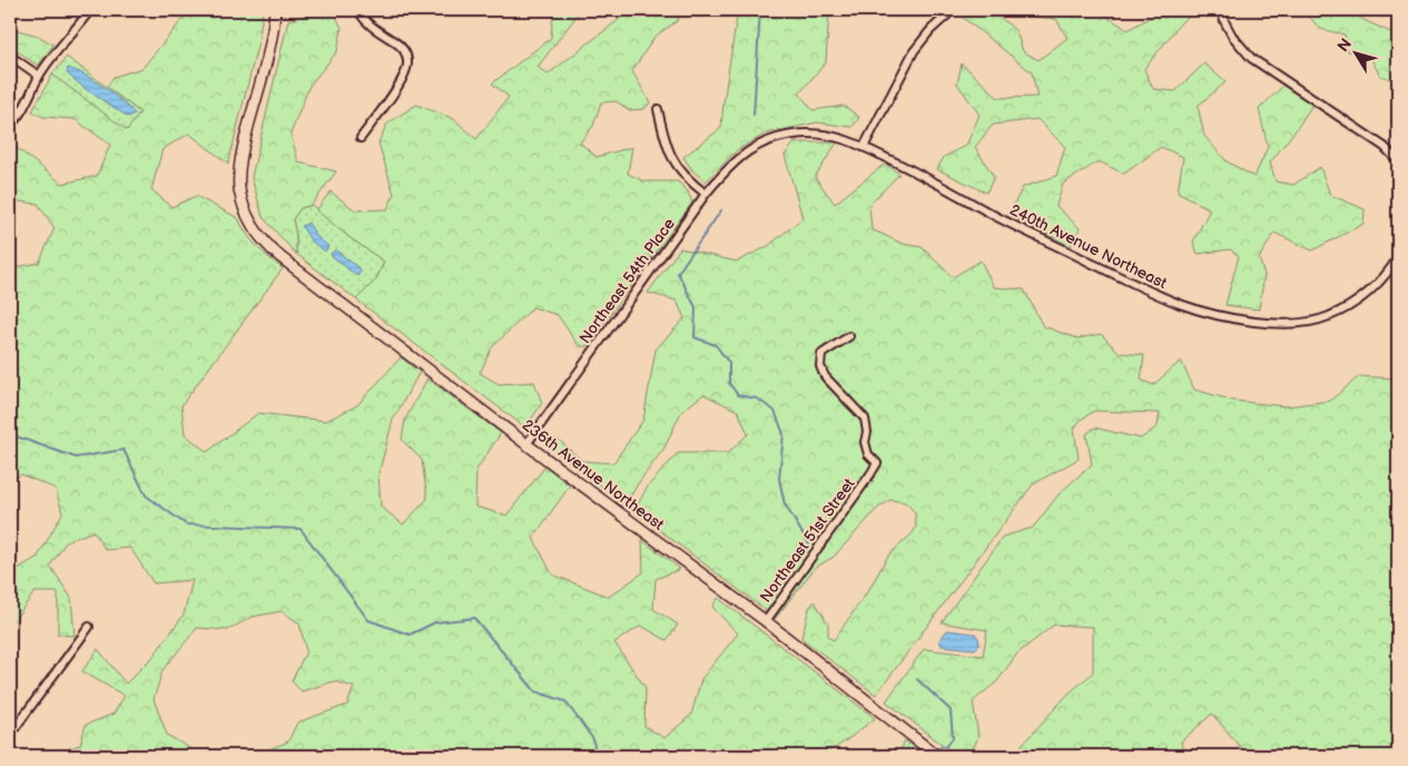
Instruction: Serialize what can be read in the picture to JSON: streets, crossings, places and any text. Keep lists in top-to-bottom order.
{
  "streets": {
    "street": [
      "240th Avenue Northeast",
      "Northeast 54th Place",
      "236th Avenue Northeast",
      "Northeast 51st Street"
    ]
  },
  "crossings": [
    ["240th Avenue Northeast", "Northeast 54th Place"],
    ["Northeast 54th Place", "236th Avenue Northeast"],
    ["236th Avenue Northeast", "Northeast 51st Street"]
  ],
  "north": "top left"
}
